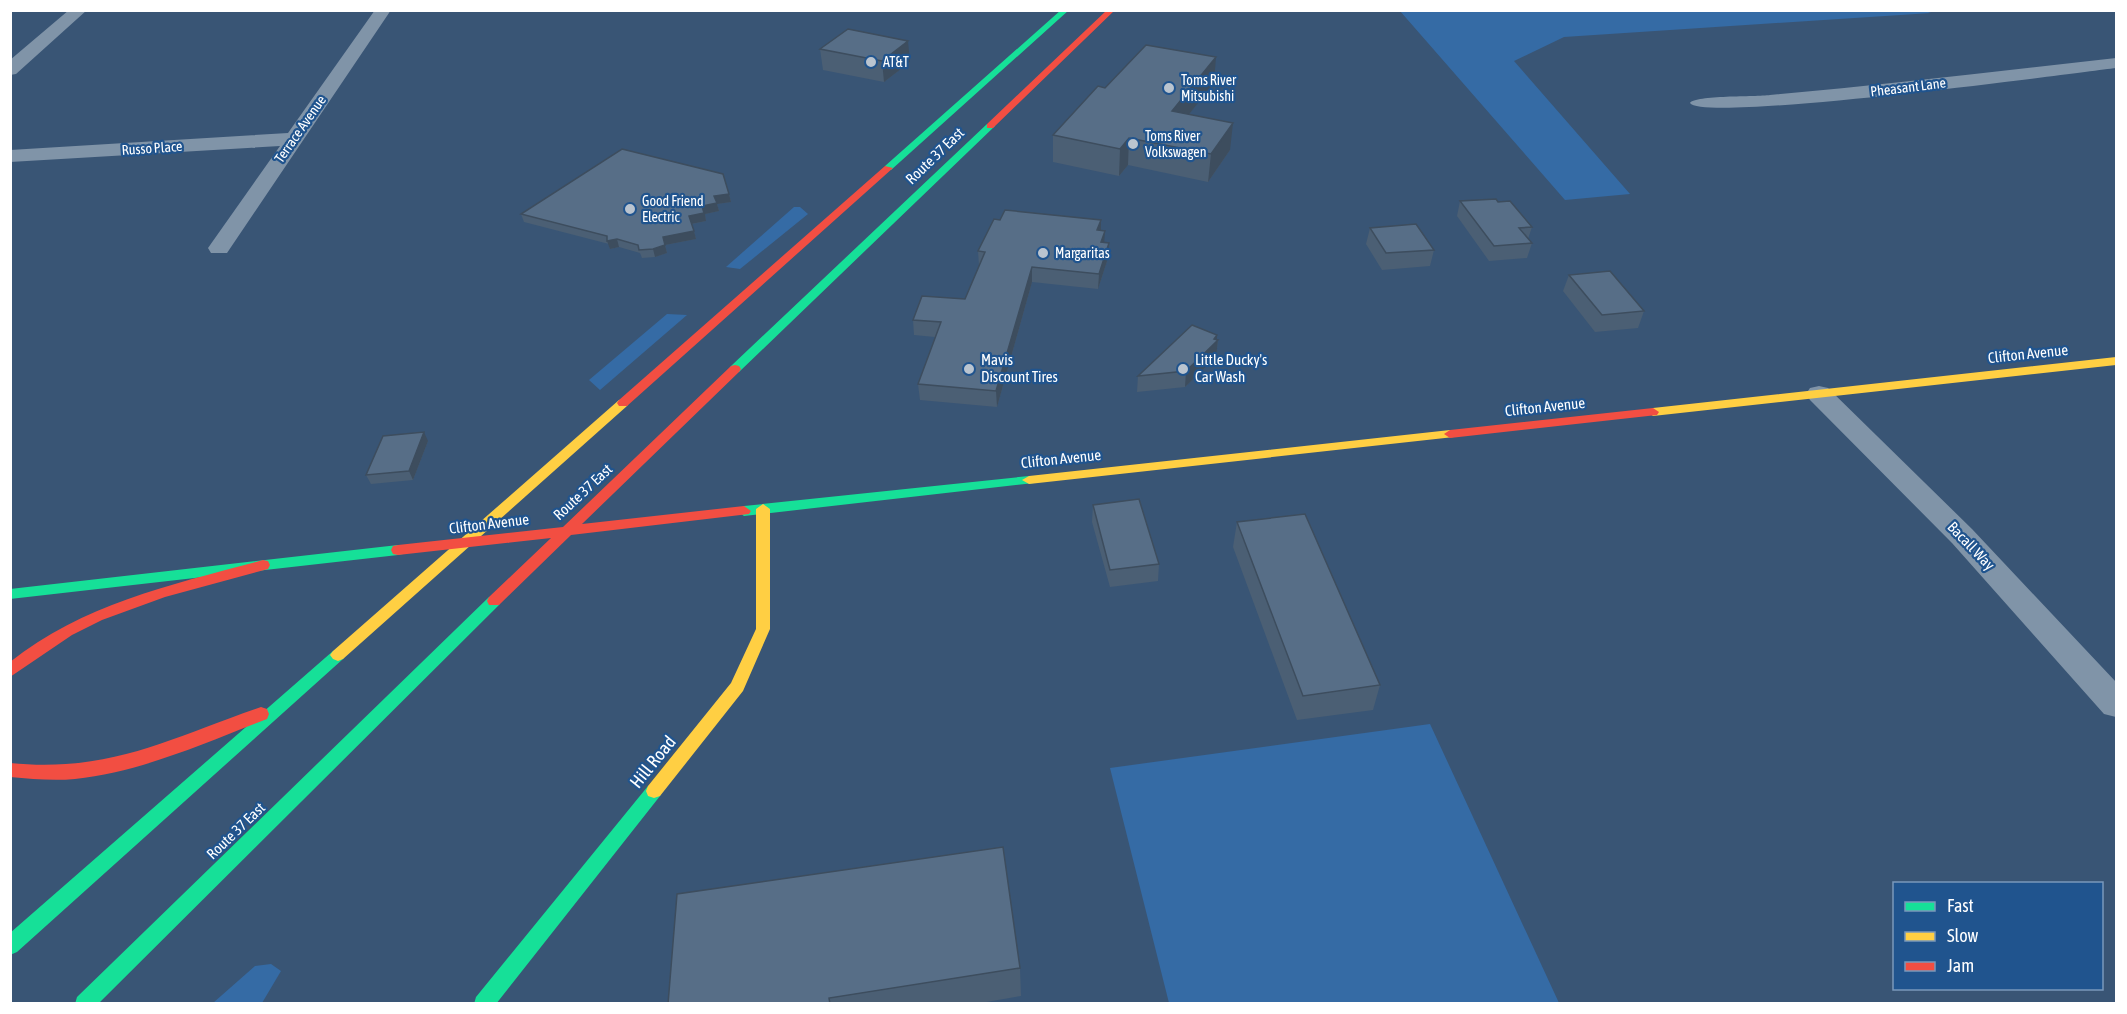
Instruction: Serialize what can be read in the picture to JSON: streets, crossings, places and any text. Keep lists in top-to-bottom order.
{
  "streets": {
    "main road": ["Route 37 East", "Clifton Avenue", "Hill Road"],
    "street": [
      "Pheasant Lane",
      "Terrace Avenue",
      "Russo Place",
      "Bacall Way"
    ]
  },
  "crossings": [
    ["Terrace Avenue", "Russo Place"],
    ["Route 37 East", "Clifton Avenue"],
    ["Clifton Avenue", "Bacall Way"],
    ["Clifton Avenue", "Hill Road"]
  ],
  "places": [
    "AT&T",
    "Toms River Mitsubishi",
    "Toms River Volkswagen",
    "Good Friend Electric",
    "Margaritas",
    "Mavis Discount Tires",
    "Little Ducky's Car Wash"
  ],
  "legend": ["Fast", "Slow", "Jam"]
}
